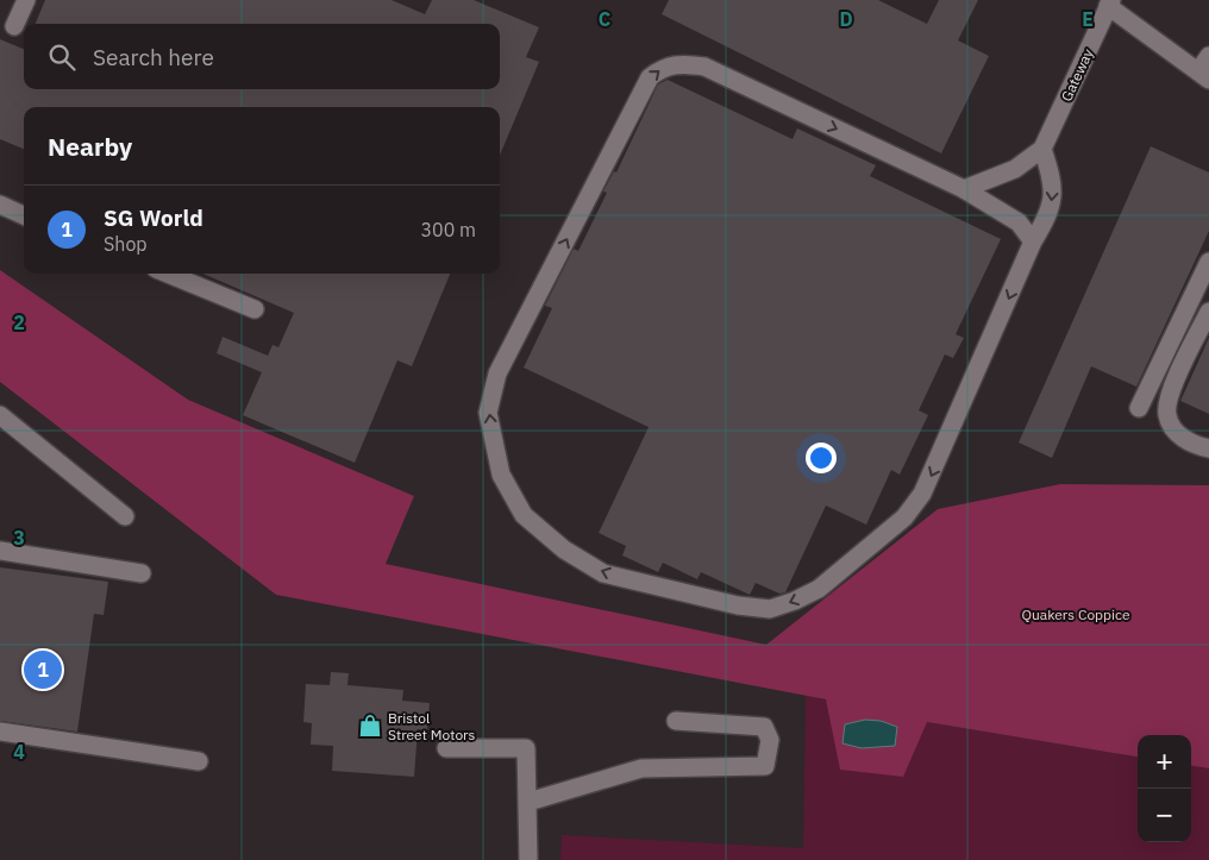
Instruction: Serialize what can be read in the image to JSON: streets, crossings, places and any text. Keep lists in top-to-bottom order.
{
  "streets": {
    "street": ["Gateway"]
  },
  "parks": ["Quakers Coppice"],
  "places": {
    "shop": ["Bristol Street Motors"]
  },
  "page": {
    "search": "Search here",
    "heading": "Nearby",
    "list": [
      {
        "mark": "1",
        "name": "SG World",
        "note": "Shop",
        "value": "300 m"
      }
    ],
    "pins": "1",
    "map_buttons": ["+", "−"]
  },
  "grid": {
    "columns": ["C", "D", "E"],
    "rows": ["2", "3", "4"]
  }
}
